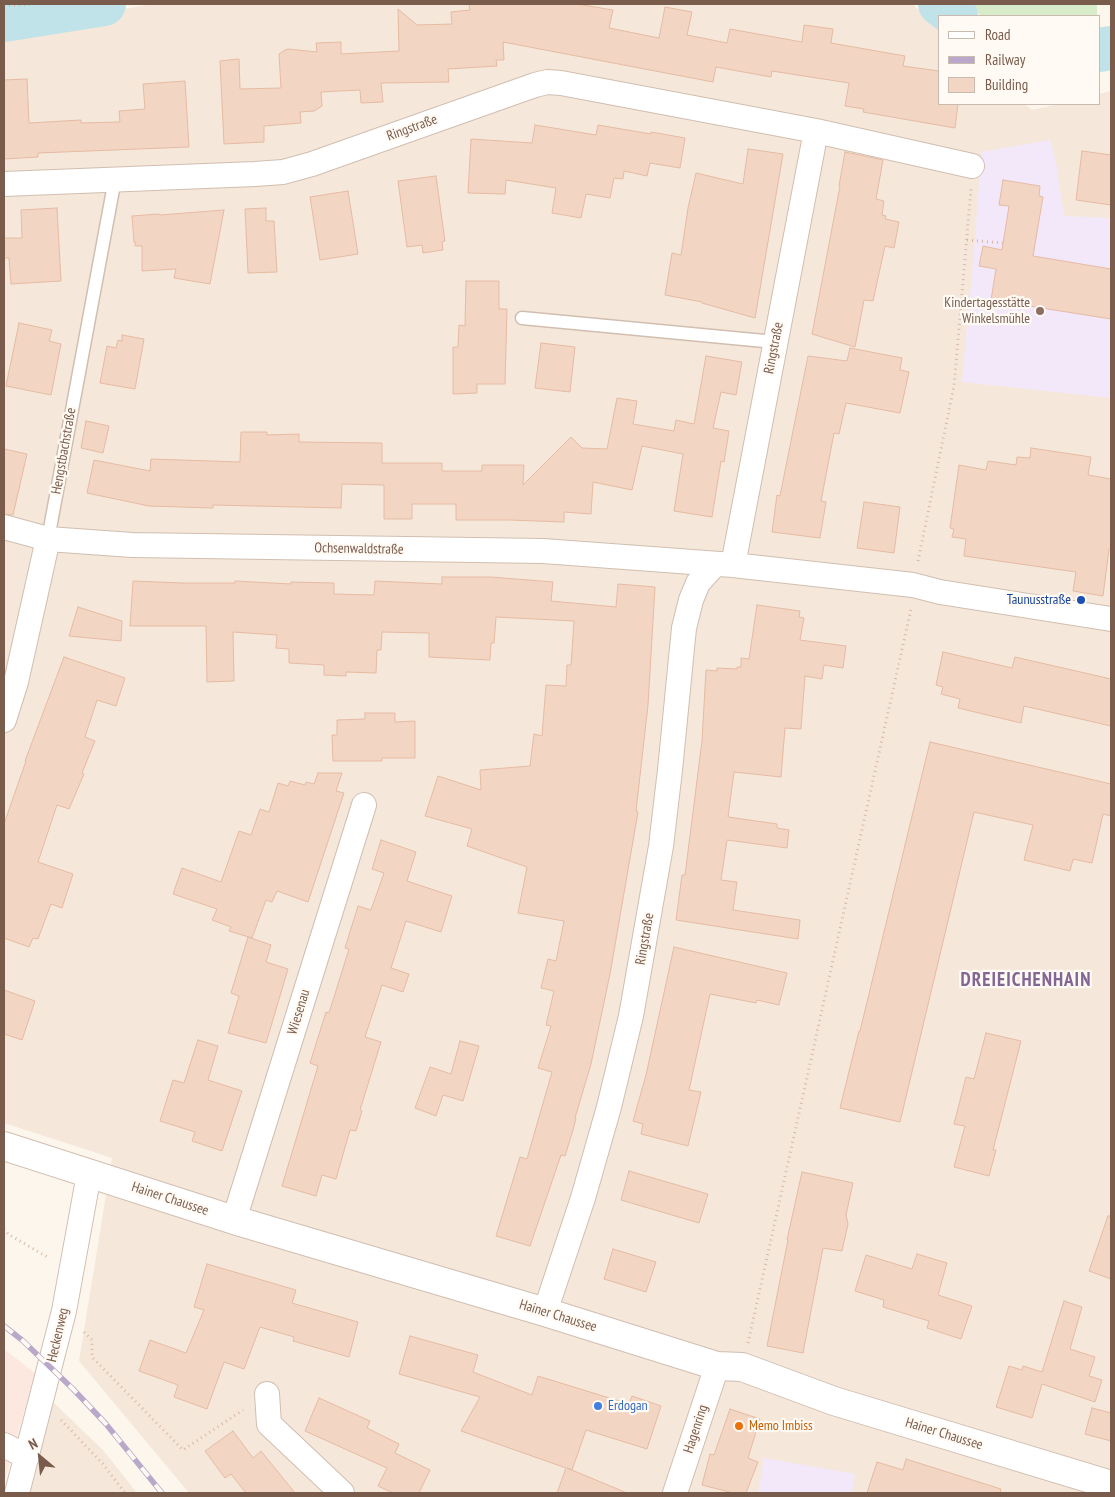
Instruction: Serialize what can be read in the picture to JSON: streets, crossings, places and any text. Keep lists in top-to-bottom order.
{
  "streets": {
    "street": [
      "Ringstraße",
      "Hengstbachstraße",
      "Ochsenwaldstraße",
      "Wiesenau",
      "Hainer Chaussee",
      "Heckenweg",
      "Hagenring"
    ]
  },
  "crossings": [
    ["Ringstraße", "Hengstbachstraße"],
    ["Ringstraße", "Ochsenwaldstraße"],
    ["Ringstraße", "Hainer Chaussee"],
    ["Hengstbachstraße", "Ochsenwaldstraße"],
    ["Wiesenau", "Hainer Chaussee"],
    ["Hainer Chaussee", "Heckenweg"],
    ["Hainer Chaussee", "Hagenring"]
  ],
  "districts": ["DREIEICHENHAIN"],
  "places": [
    "Kindertagesstätte Winkelsmühle",
    "Taunusstraße",
    "Erdogan",
    "Memo Imbiss"
  ],
  "legend": ["Road", "Railway", "Building"],
  "north": "top left"
}
